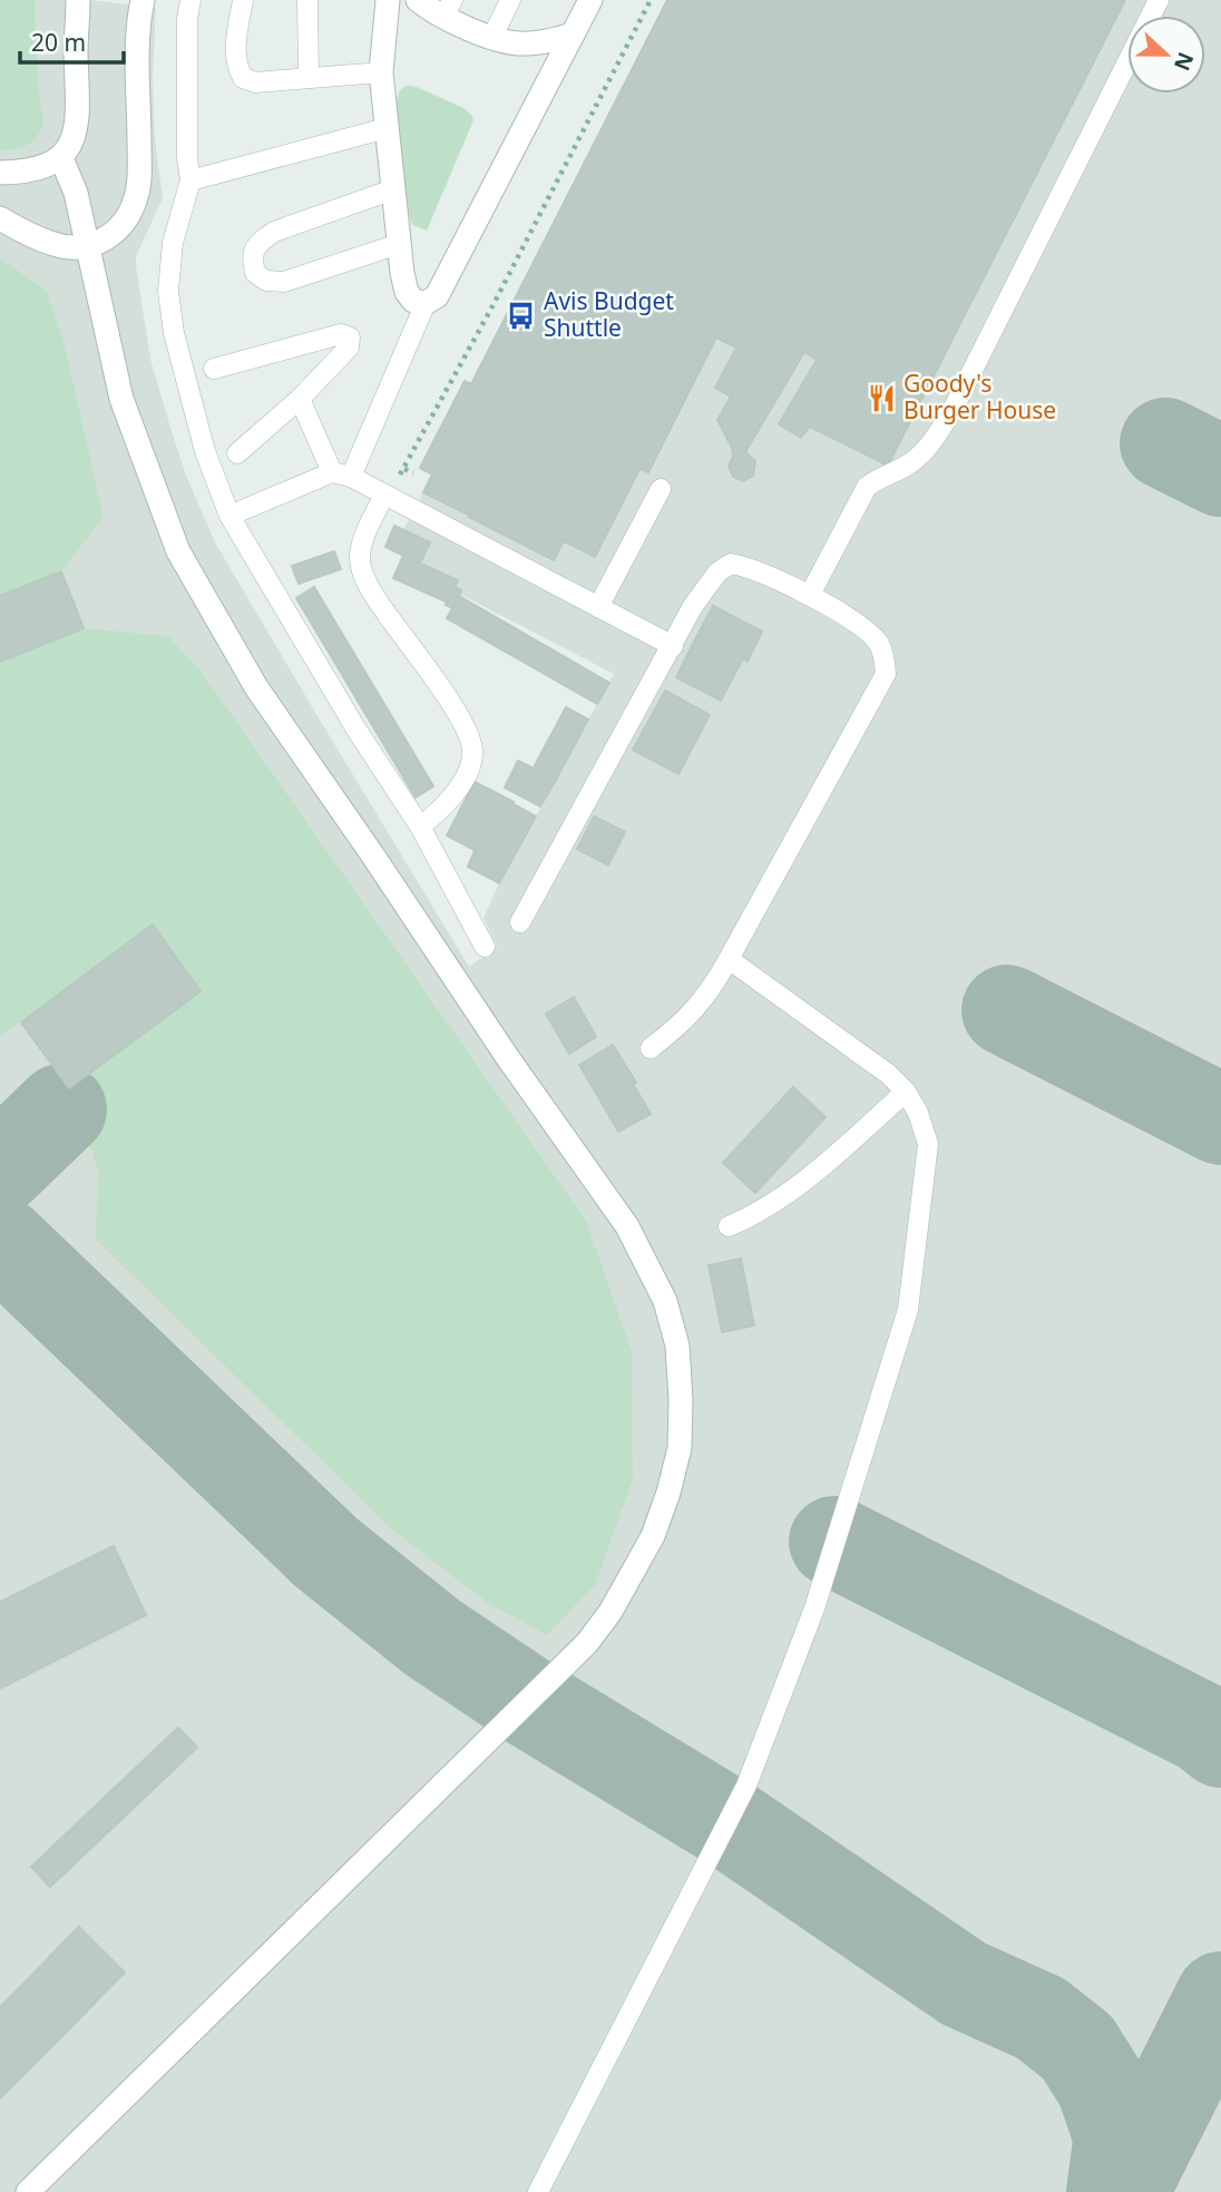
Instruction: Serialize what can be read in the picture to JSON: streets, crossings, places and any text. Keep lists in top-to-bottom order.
{
  "places": {
    "bus stop": ["Avis Budget Shuttle"],
    "restaurant": ["Goody's Burger House"]
  },
  "scale_bar": "20 m",
  "north": "right"
}
